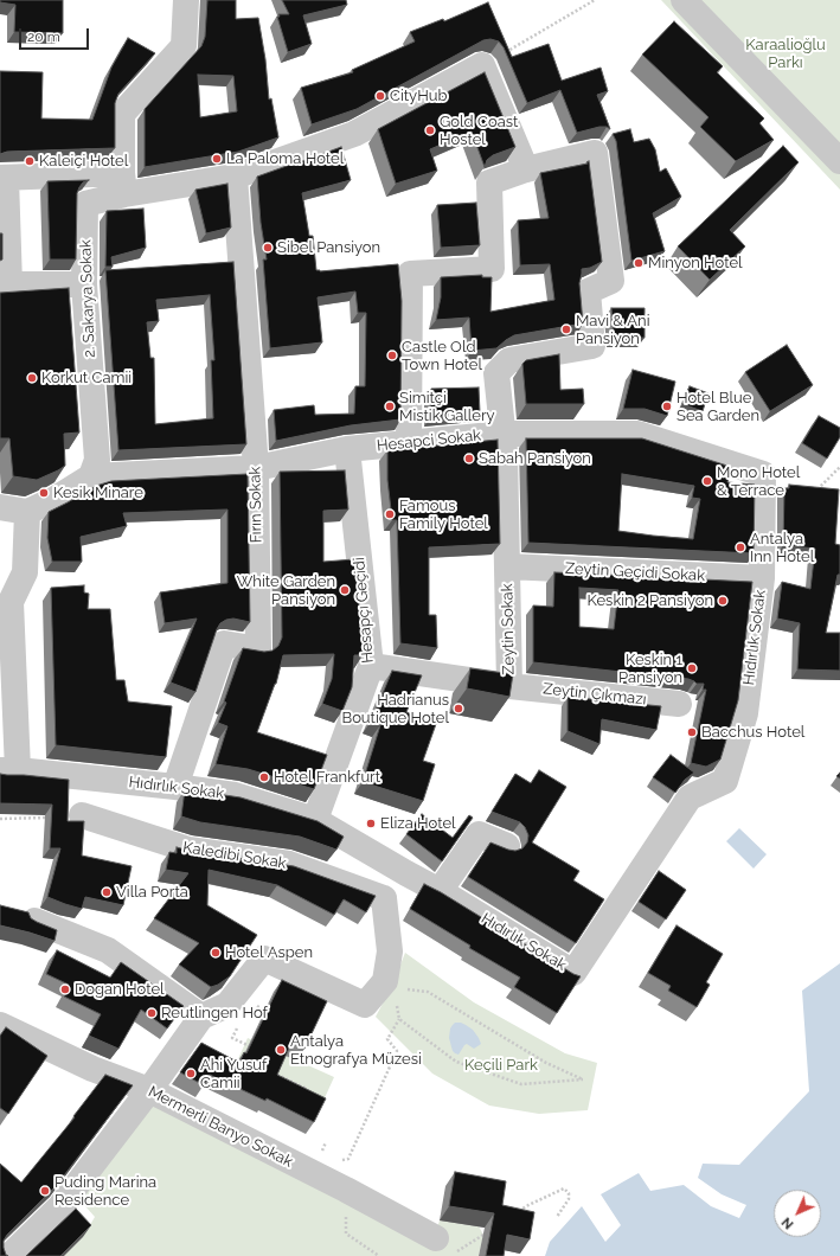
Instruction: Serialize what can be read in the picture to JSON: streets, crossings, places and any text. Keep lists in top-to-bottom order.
{
  "streets": {
    "street": [
      "2. Sakarya Sokak",
      "Hesapci Sokak",
      "Fırın Sokak",
      "Zeytin Geçidi Sokak",
      "Hesapçı Geçidi",
      "Zeytin Sokak",
      "Hıdırlık Sokak",
      "Zeytin Çıkmazı",
      "Kaledibi Sokak",
      "Mermerli Banyo Sokak"
    ]
  },
  "crossings": [
    ["2. Sakarya Sokak", "Hesapci Sokak"],
    ["Hesapci Sokak", "Fırın Sokak"],
    ["Hesapci Sokak", "Hesapçı Geçidi"],
    ["Hesapci Sokak", "Zeytin Sokak"],
    ["Hesapci Sokak", "Hıdırlık Sokak"],
    ["Fırın Sokak", "Hıdırlık Sokak"],
    ["Zeytin Geçidi Sokak", "Zeytin Sokak"],
    ["Zeytin Geçidi Sokak", "Hıdırlık Sokak"],
    ["Hesapçı Geçidi", "Zeytin Sokak"],
    ["Hesapçı Geçidi", "Hıdırlık Sokak"],
    ["Zeytin Sokak", "Zeytin Çıkmazı"]
  ],
  "parks": ["Karaalioğlu Parkı", "Keçili Park"],
  "places": [
    "CityHub",
    "Gold Coast Hostel",
    "La Paloma Hotel",
    "Kaleiçi Hotel",
    "Sibel Pansiyon",
    "Minyon Hotel",
    "Mavi & Ani Pansiyon",
    "Castle Old Town Hotel",
    "Korkut Camii",
    "Simitçi Mistik Gallery",
    "Hotel Blue Sea Garden",
    "Sabah Pansiyon",
    "Mono Hotel & Terrace",
    "Kesik Minare",
    "Famous Family Hotel",
    "Antalya Inn Hotel",
    "White Garden Pansiyon",
    "Keskin 2 Pansiyon",
    "Keskin 1 Pansiyon",
    "Hadrianus Boutique Hotel",
    "Bacchus Hotel",
    "Hotel Frankfurt",
    "Eliza Hotel",
    "Villa Porta",
    "Hotel Aspen",
    "Dogan Hotel",
    "Reutlingen Hof",
    "Antalya Etnografya Müzesi",
    "Ahi Yusuf Camii",
    "Puding Marina Residence"
  ],
  "scale_bar": "20 m",
  "north": "bottom left"
}
